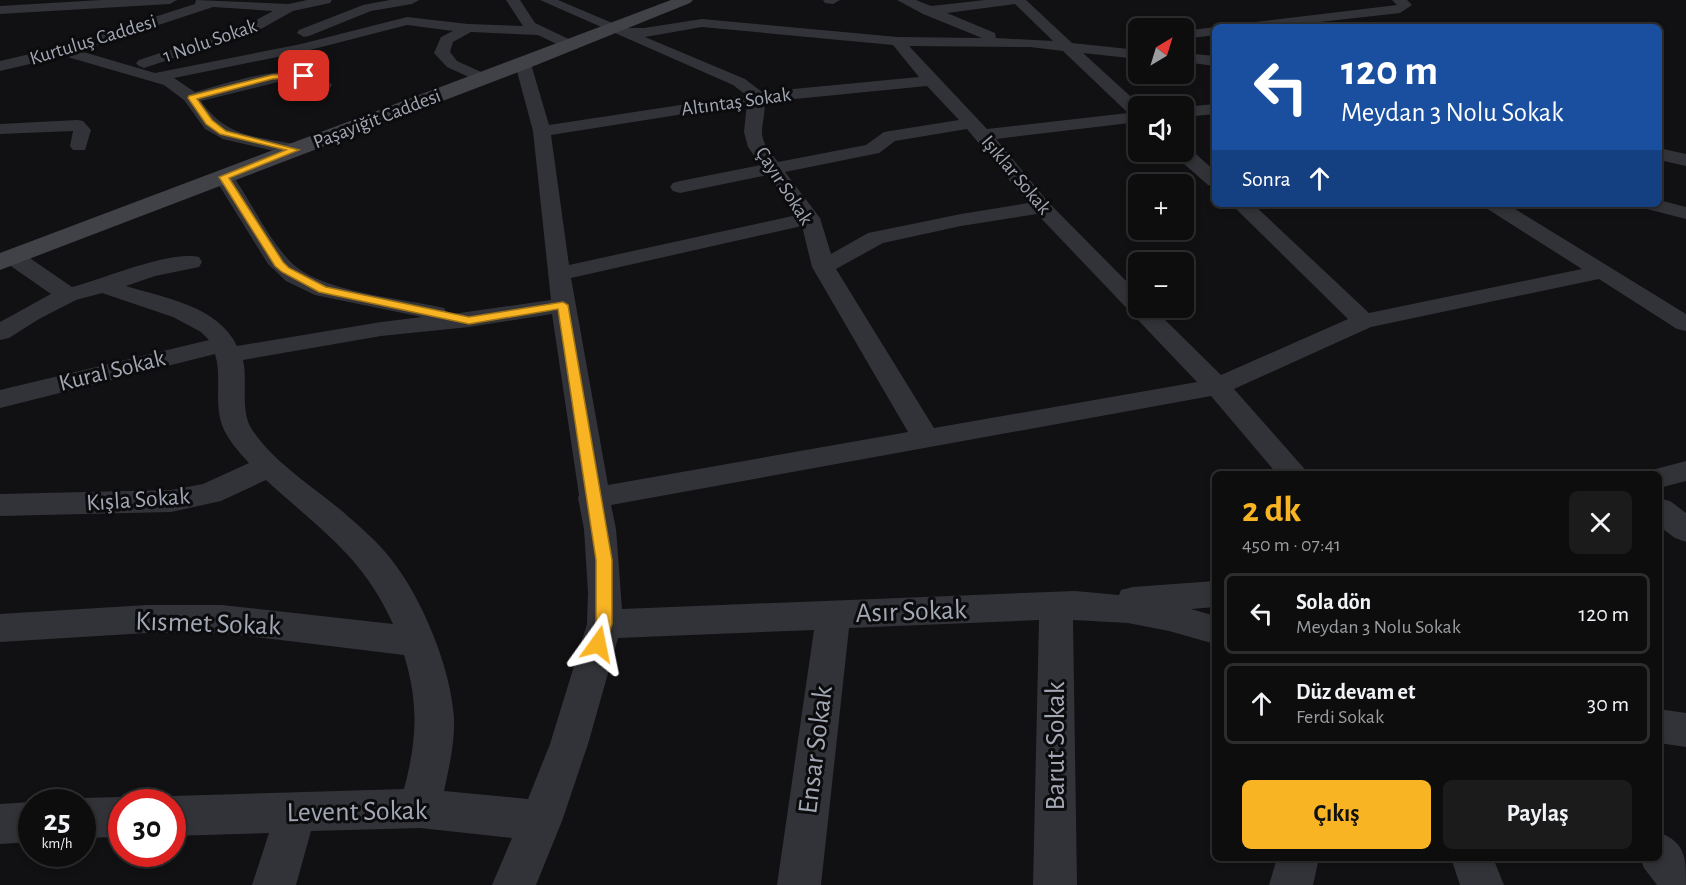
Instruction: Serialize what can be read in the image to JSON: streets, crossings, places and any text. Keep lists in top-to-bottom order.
{
  "streets": {
    "main road": ["Paşayiğit Caddesi"],
    "street": [
      "Kurtuluş Caddesi",
      "1 Nolu Sokak",
      "Altıntaş Sokak",
      "Işıklar Sokak",
      "Çayır Sokak",
      "Kural Sokak",
      "Kışla Sokak",
      "Asır Sokak",
      "Kısmet Sokak",
      "Barut Sokak",
      "Ensar Sokak",
      "Levent Sokak"
    ]
  },
  "crossings": [
    ["Altıntaş Sokak", "Işıklar Sokak"],
    ["Altıntaş Sokak", "Çayır Sokak"],
    ["Asır Sokak", "Barut Sokak"],
    ["Asır Sokak", "Ensar Sokak"]
  ],
  "north": "top right",
  "page": {
    "map_buttons": ["+", "−"],
    "turn": ["120 m", "Meydan 3 Nolu Sokak"],
    "then": "Sonra",
    "heading": ["2 dk", "450 m · 07:41"],
    "list": [
      {
        "name": "Sola dön",
        "note": "Meydan 3 Nolu Sokak",
        "value": "120 m"
      },
      {
        "name": "Düz devam et",
        "note": "Ferdi Sokak",
        "value": "30 m"
      }
    ],
    "buttons": ["Çıkış", "Paylaş"],
    "speed": "25 km/h",
    "limit": "30"
  }
}
